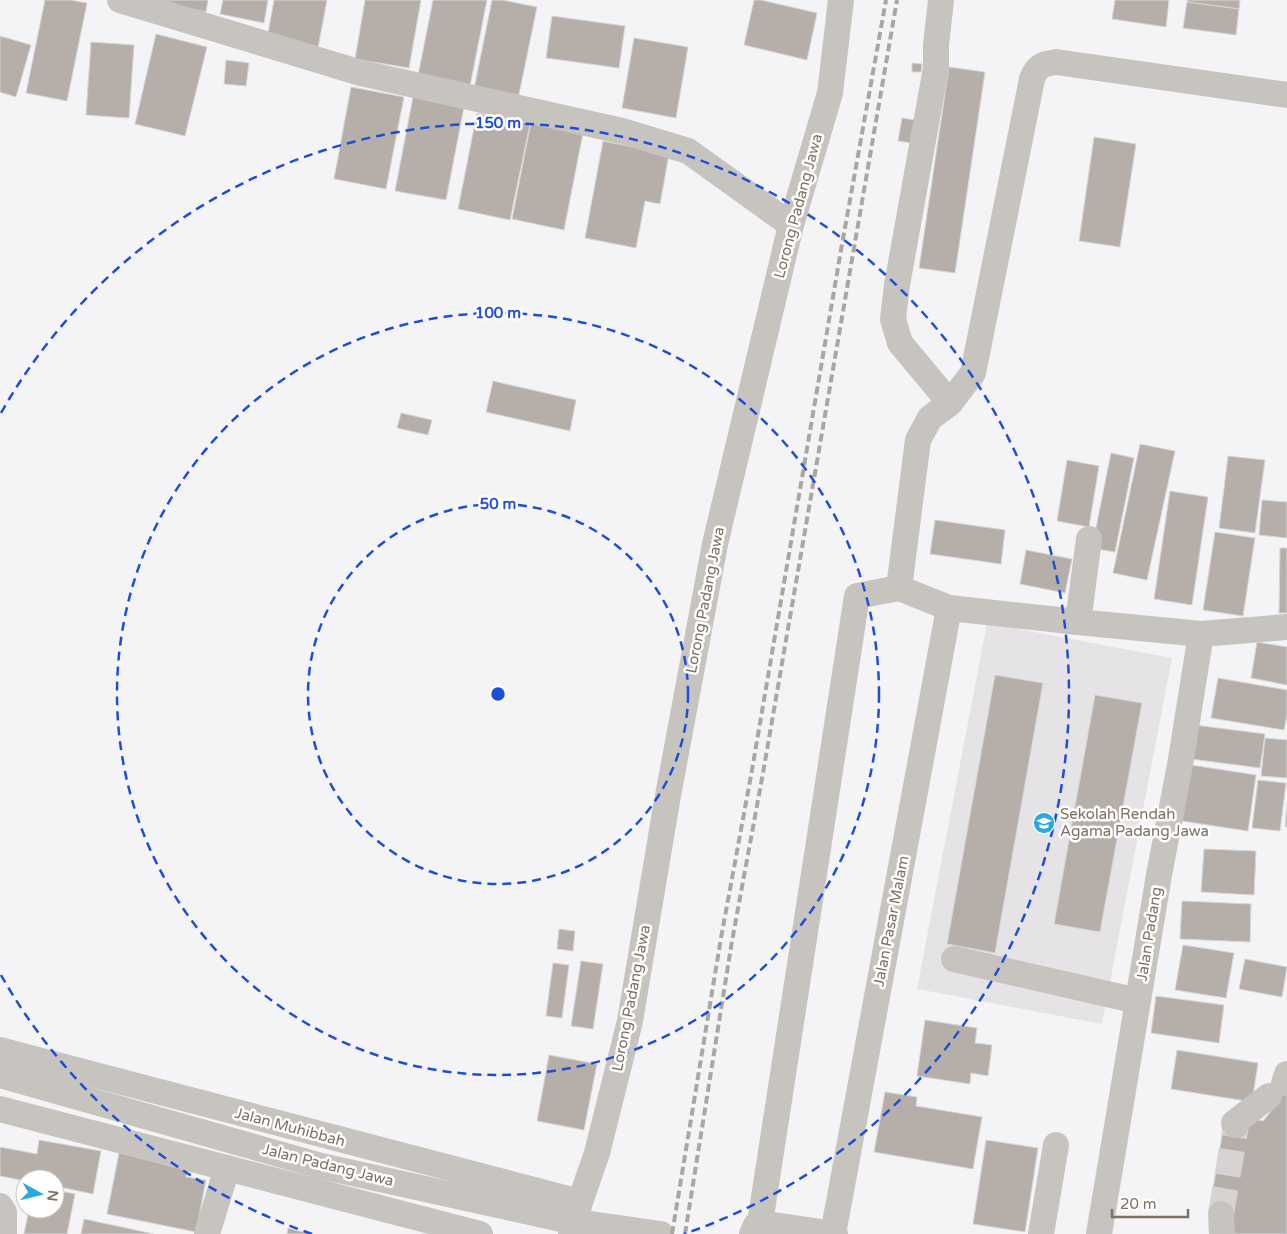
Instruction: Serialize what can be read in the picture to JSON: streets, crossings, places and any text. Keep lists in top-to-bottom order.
{
  "streets": {
    "street": [
      "Lorong Padang Jawa",
      "Jalan Pasar Malam",
      "Jalan Padang",
      "Jalan Muhibbah",
      "Jalan Padang Jawa"
    ]
  },
  "crossings": [
    ["Lorong Padang Jawa", "Jalan Muhibbah"]
  ],
  "places": {
    "school or university": ["Sekolah Rendah Agama Padang Jawa"]
  },
  "scale_bar": "20 m",
  "north": "right",
  "rings": ["150 m", "100 m", "50 m"]
}
